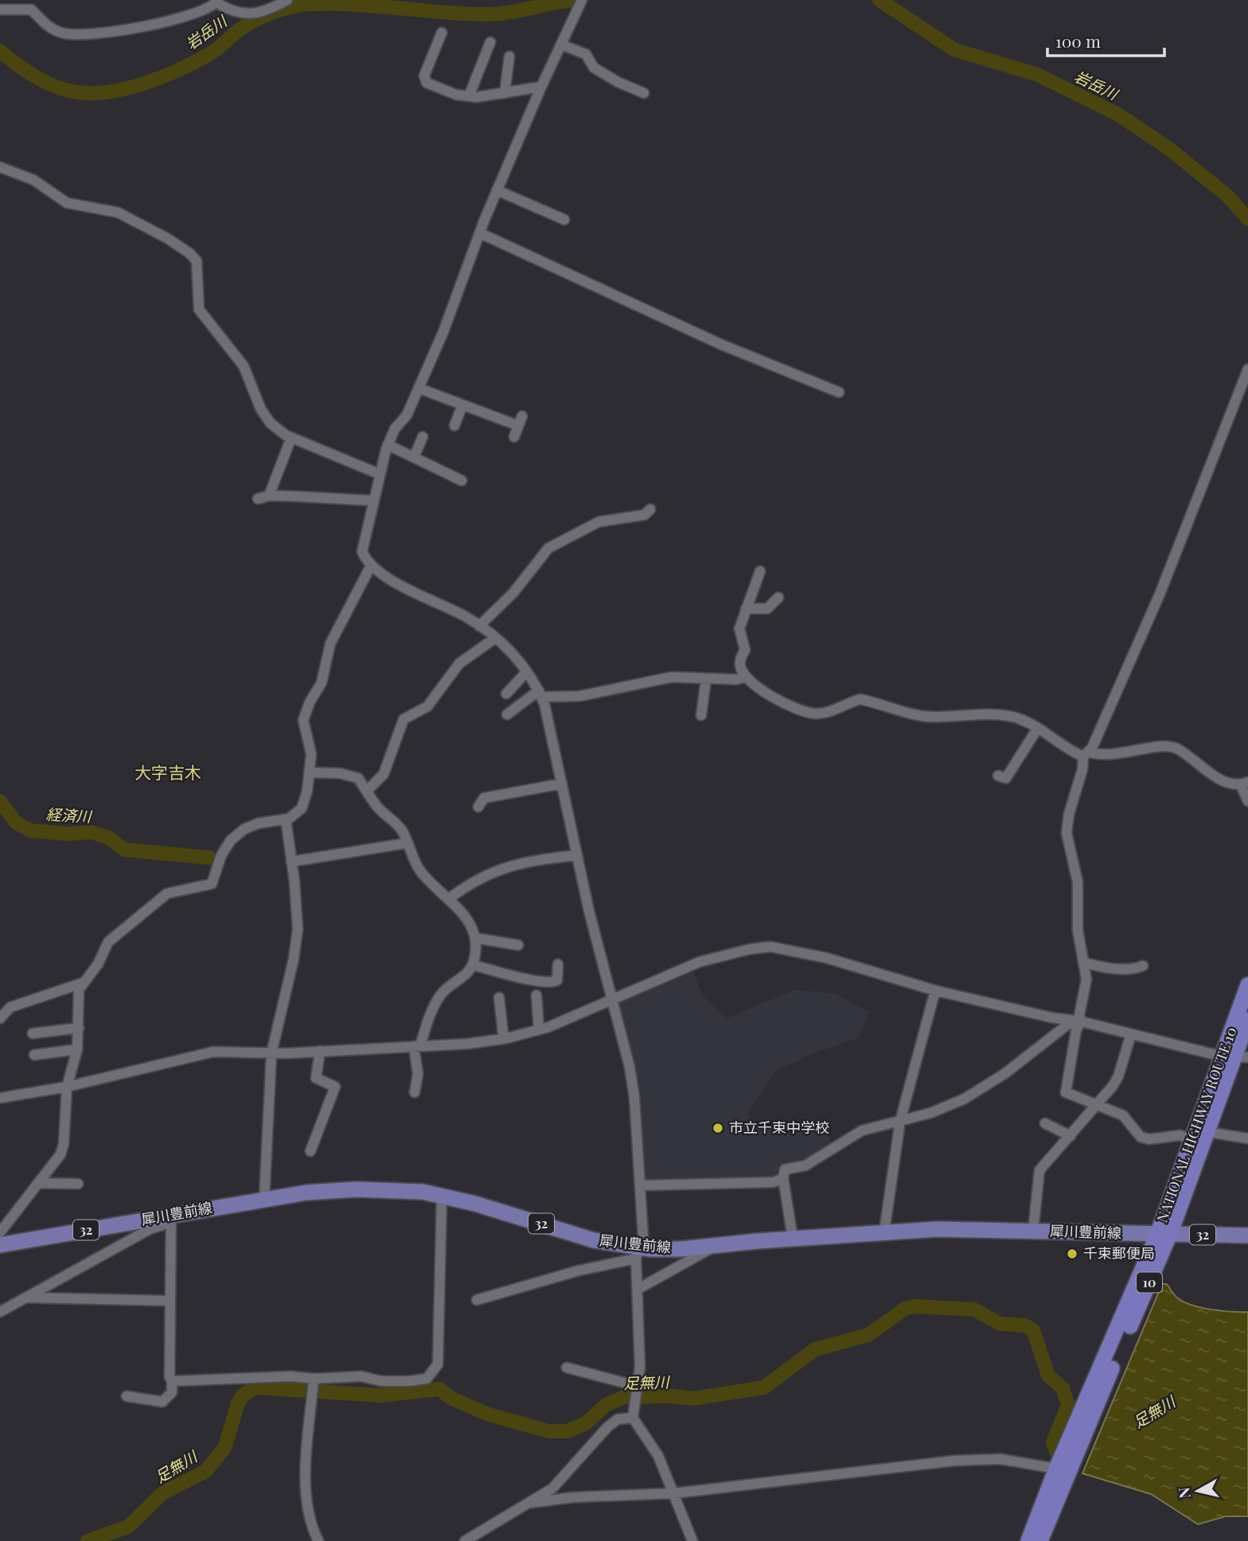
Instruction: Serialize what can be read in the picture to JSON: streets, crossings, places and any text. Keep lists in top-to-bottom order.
{
  "streets": {
    "highway": ["NATIONAL HIGHWAY ROUTE 10", "10"],
    "main road": ["犀川豊前線", "32"]
  },
  "crossings": [
    ["NATIONAL HIGHWAY ROUTE 10", "犀川豊前線"]
  ],
  "districts": ["大字吉木"],
  "water": ["岩岳川", "経済川", "足無川"],
  "places": ["市立千束中学校", "千束郵便局"],
  "scale_bar": "100 m",
  "north": "left"
}
